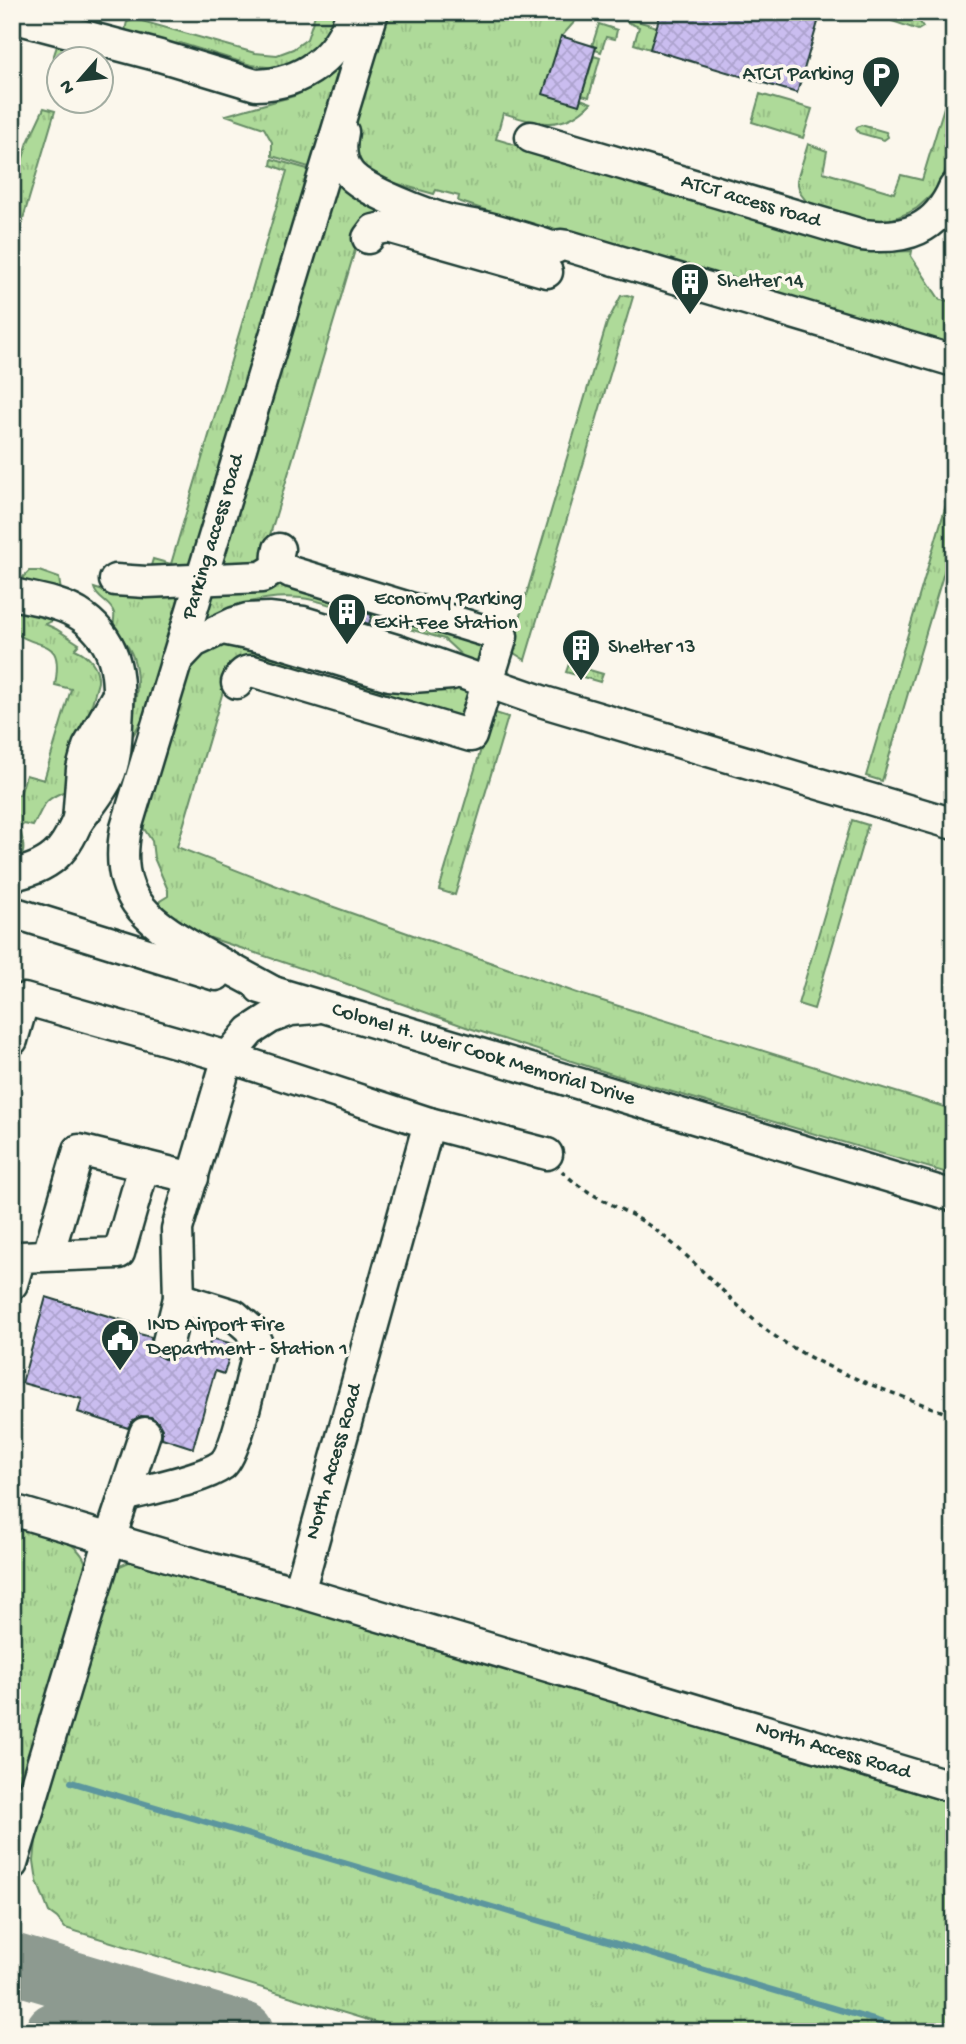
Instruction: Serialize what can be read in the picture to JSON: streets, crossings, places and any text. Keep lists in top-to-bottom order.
{
  "streets": {
    "street": [
      "ATCT access road",
      "Parking access road",
      "Colonel H. Weir Cook Memorial Drive",
      "North Access Road"
    ]
  },
  "crossings": [
    ["Parking access road", "Colonel H. Weir Cook Memorial Drive"]
  ],
  "places": {
    "parking": ["ATCT Parking"],
    "building": ["Shelter 14", "Economy Parking Exit Fee Station", "Shelter 13"],
    "public building": ["IND Airport Fire Department - Station 1"]
  },
  "north": "bottom left"
}
